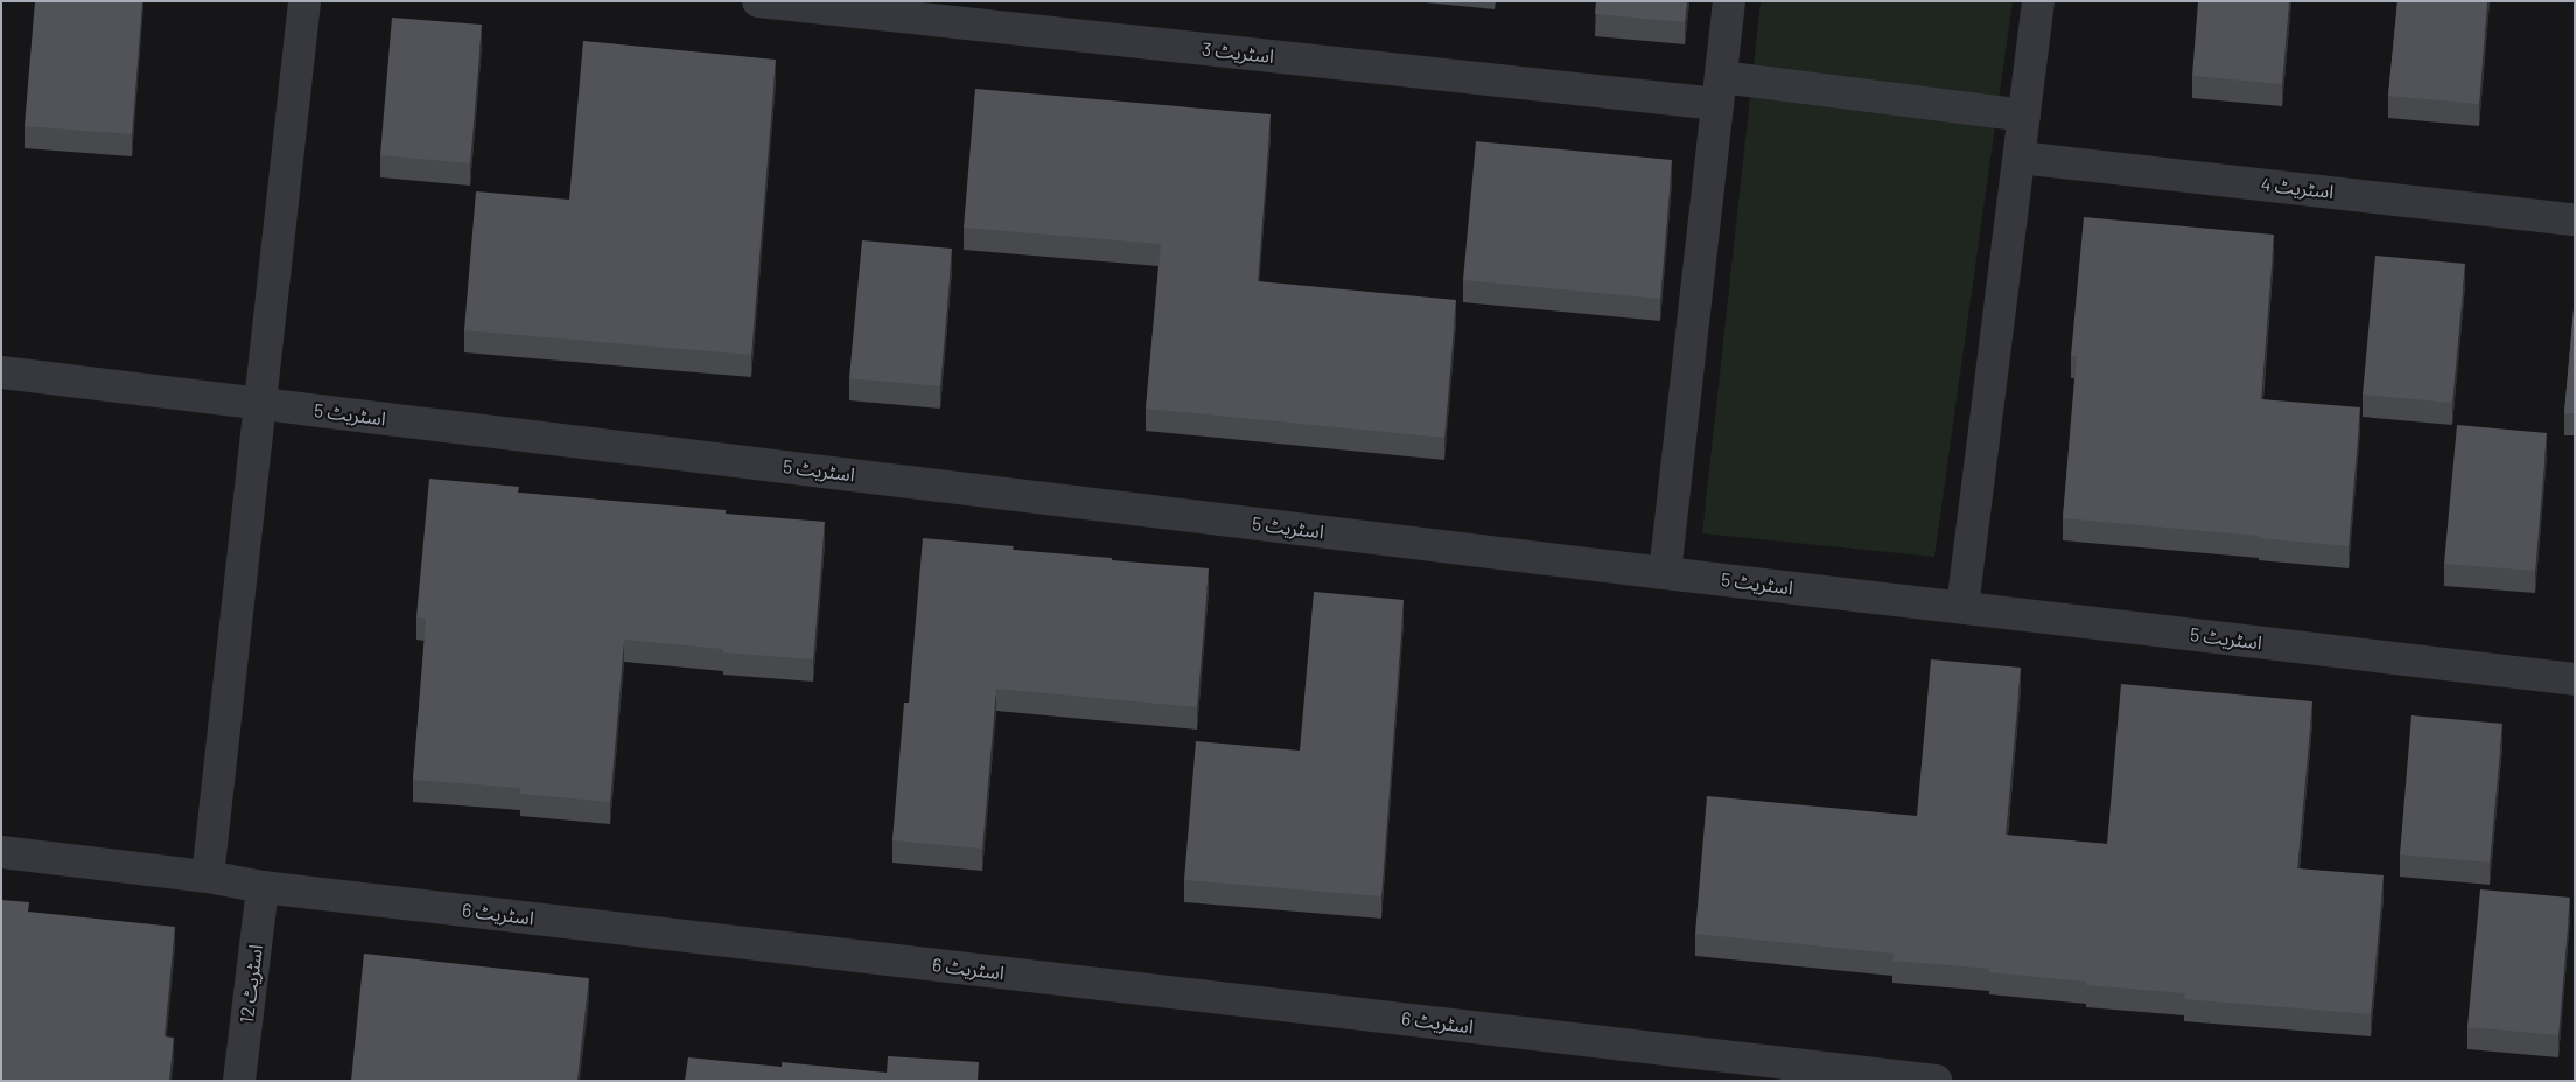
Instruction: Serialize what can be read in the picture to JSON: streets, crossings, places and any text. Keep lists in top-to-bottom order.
{
  "streets": {
    "street": [
      "اسٹریٹ 3",
      "اسٹریٹ 4",
      "اسٹریٹ 5",
      "اسٹریٹ 6",
      "اسٹریٹ 12"
    ]
  },
  "crossings": [
    ["اسٹریٹ 6", "اسٹریٹ 12"]
  ]
}
